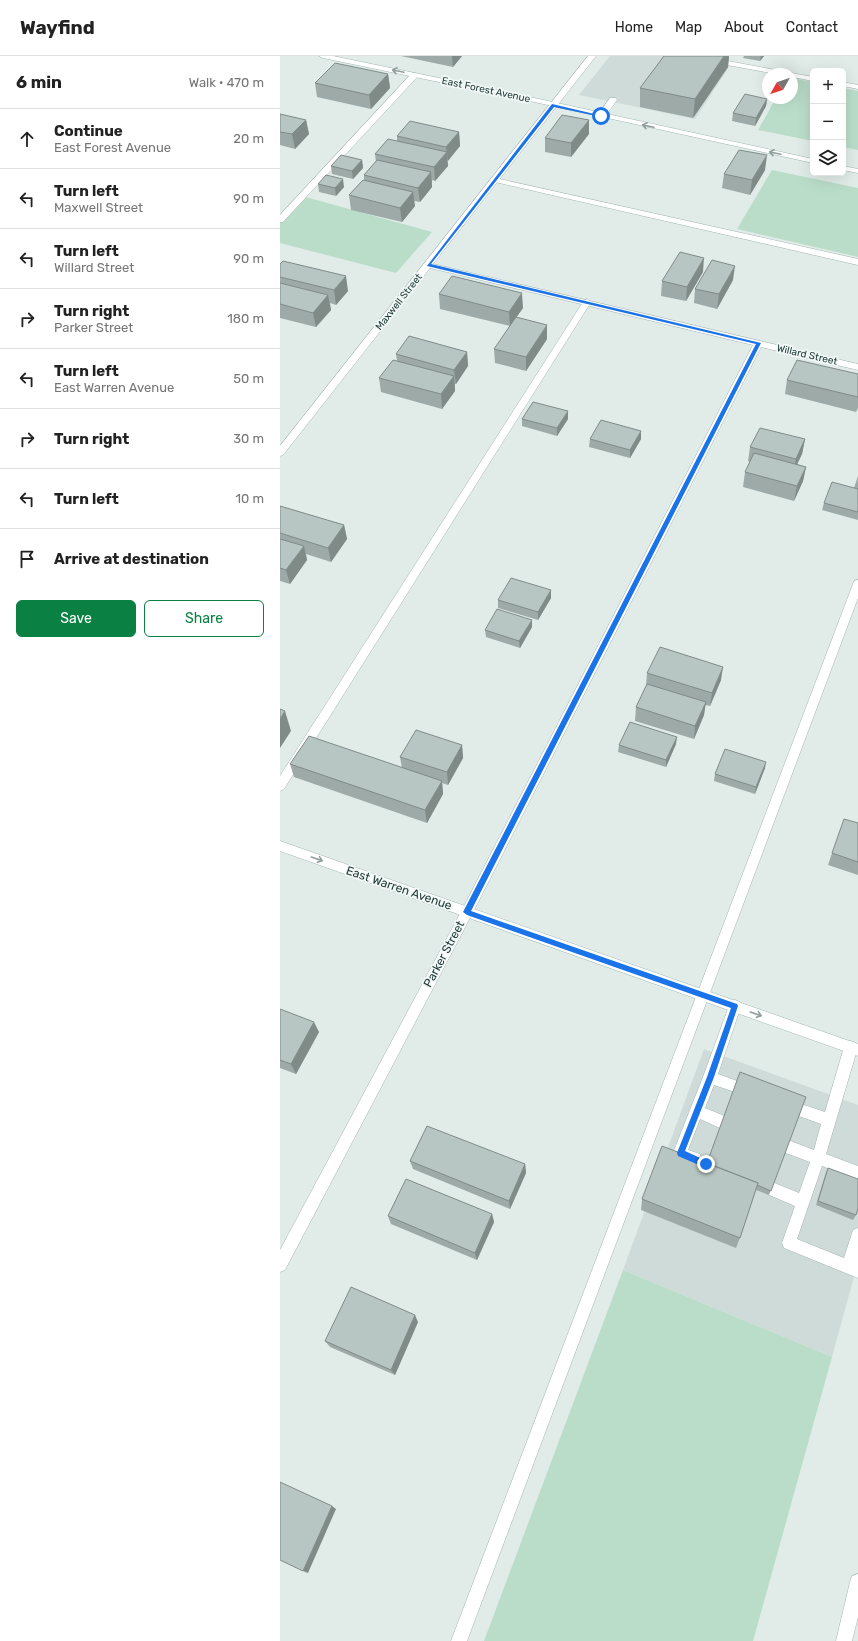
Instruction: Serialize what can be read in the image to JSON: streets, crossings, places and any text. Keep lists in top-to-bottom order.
{
  "streets": {
    "street": [
      "East Forest Avenue",
      "Maxwell Street",
      "Willard Street",
      "East Warren Avenue",
      "Parker Street"
    ]
  },
  "crossings": [
    ["East Forest Avenue", "Maxwell Street"],
    ["Maxwell Street", "Willard Street"],
    ["Willard Street", "Parker Street"],
    ["East Warren Avenue", "Parker Street"]
  ],
  "one_way": ["East Warren Avenue"],
  "north": "bottom left",
  "page": {
    "header": "Wayfind",
    "nav": [
      "Home",
      "Map",
      "About",
      "Contact"
    ],
    "heading": ["6 min", "Walk · 470 m"],
    "map_buttons": ["+", "−"],
    "list": [
      ["Continue", "East Forest Avenue", "20 m"],
      ["Turn left", "Maxwell Street", "90 m"],
      ["Turn left", "Willard Street", "90 m"],
      ["Turn right", "Parker Street", "180 m"],
      ["Turn left", "East Warren Avenue", "50 m"],
      ["Turn right", "30 m"],
      ["Turn left", "10 m"],
      "Arrive at destination"
    ],
    "buttons": ["Save", "Share"]
  }
}
